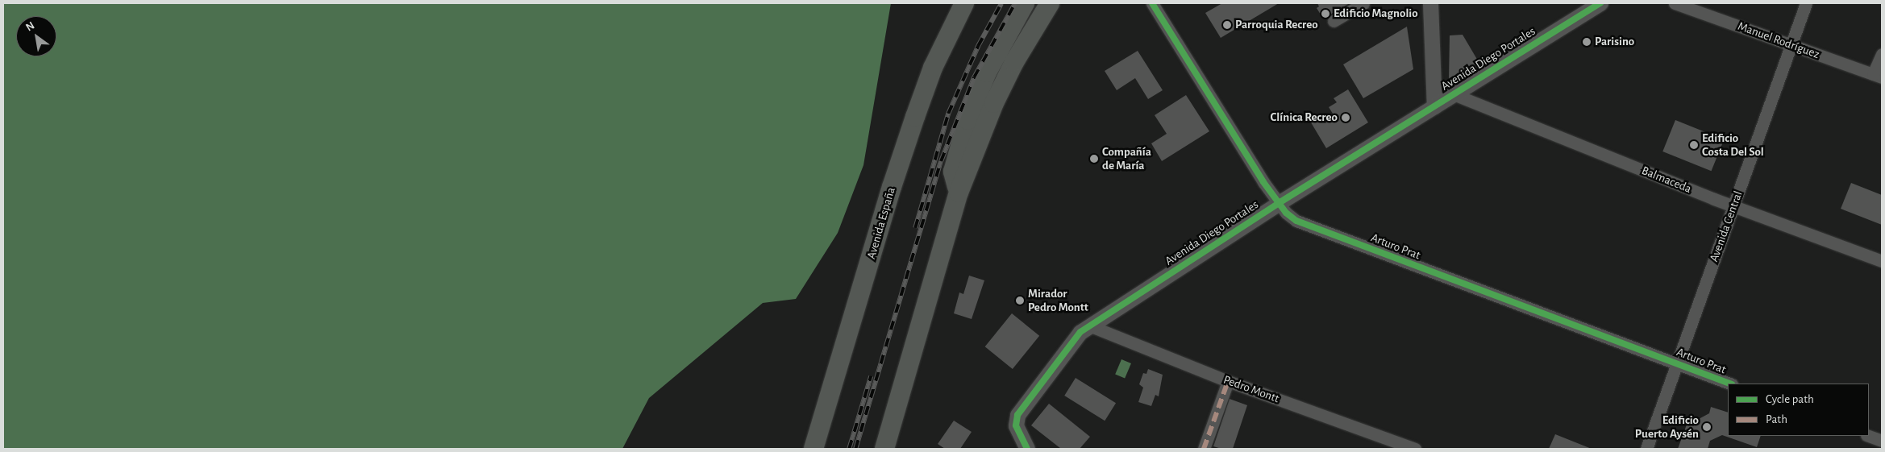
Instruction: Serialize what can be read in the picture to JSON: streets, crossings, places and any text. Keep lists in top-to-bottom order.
{
  "streets": {
    "main road": ["Avenida España"],
    "street": [
      "Manuel Rodríguez",
      "Avenida Diego Portales",
      "Balmaceda",
      "Avenida Central",
      "Arturo Prat",
      "Pedro Montt"
    ]
  },
  "crossings": [
    ["Manuel Rodríguez", "Avenida Central"],
    ["Avenida Diego Portales", "Balmaceda"],
    ["Avenida Diego Portales", "Arturo Prat"],
    ["Avenida Diego Portales", "Pedro Montt"],
    ["Balmaceda", "Avenida Central"],
    ["Avenida Central", "Arturo Prat"]
  ],
  "places": [
    "Edificio Magnolio",
    "Parroquia Recreo",
    "Parisino",
    "Clínica Recreo",
    "Edificio Costa Del Sol",
    "Compañía de María",
    "Mirador Pedro Montt",
    "Edificio Puerto Aysén"
  ],
  "legend": ["Cycle path", "Path"],
  "north": "top left"
}
